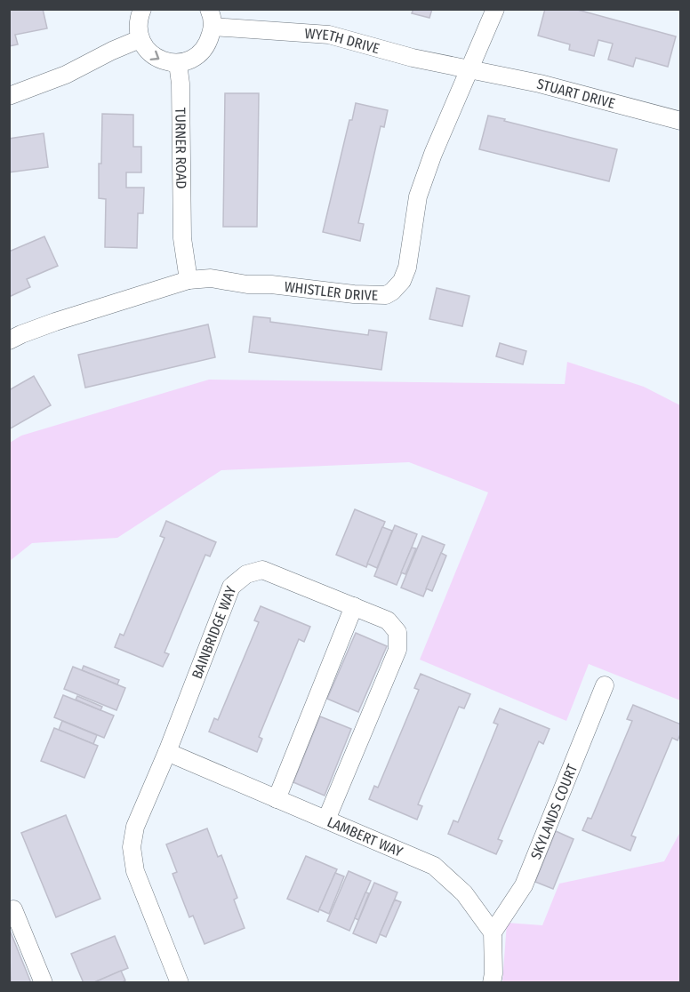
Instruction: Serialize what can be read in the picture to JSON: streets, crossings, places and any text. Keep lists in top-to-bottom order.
{
  "streets": {
    "street": [
      "WYETH DRIVE",
      "STUART DRIVE",
      "TURNER ROAD",
      "WHISTLER DRIVE",
      "BAINBRIDGE WAY",
      "SKYLANDS COURT",
      "LAMBERT WAY"
    ]
  },
  "crossings": [
    ["WYETH DRIVE", "STUART DRIVE"],
    ["WYETH DRIVE", "WHISTLER DRIVE"],
    ["STUART DRIVE", "WHISTLER DRIVE"],
    ["TURNER ROAD", "WHISTLER DRIVE"],
    ["BAINBRIDGE WAY", "LAMBERT WAY"],
    ["SKYLANDS COURT", "LAMBERT WAY"]
  ]
}
